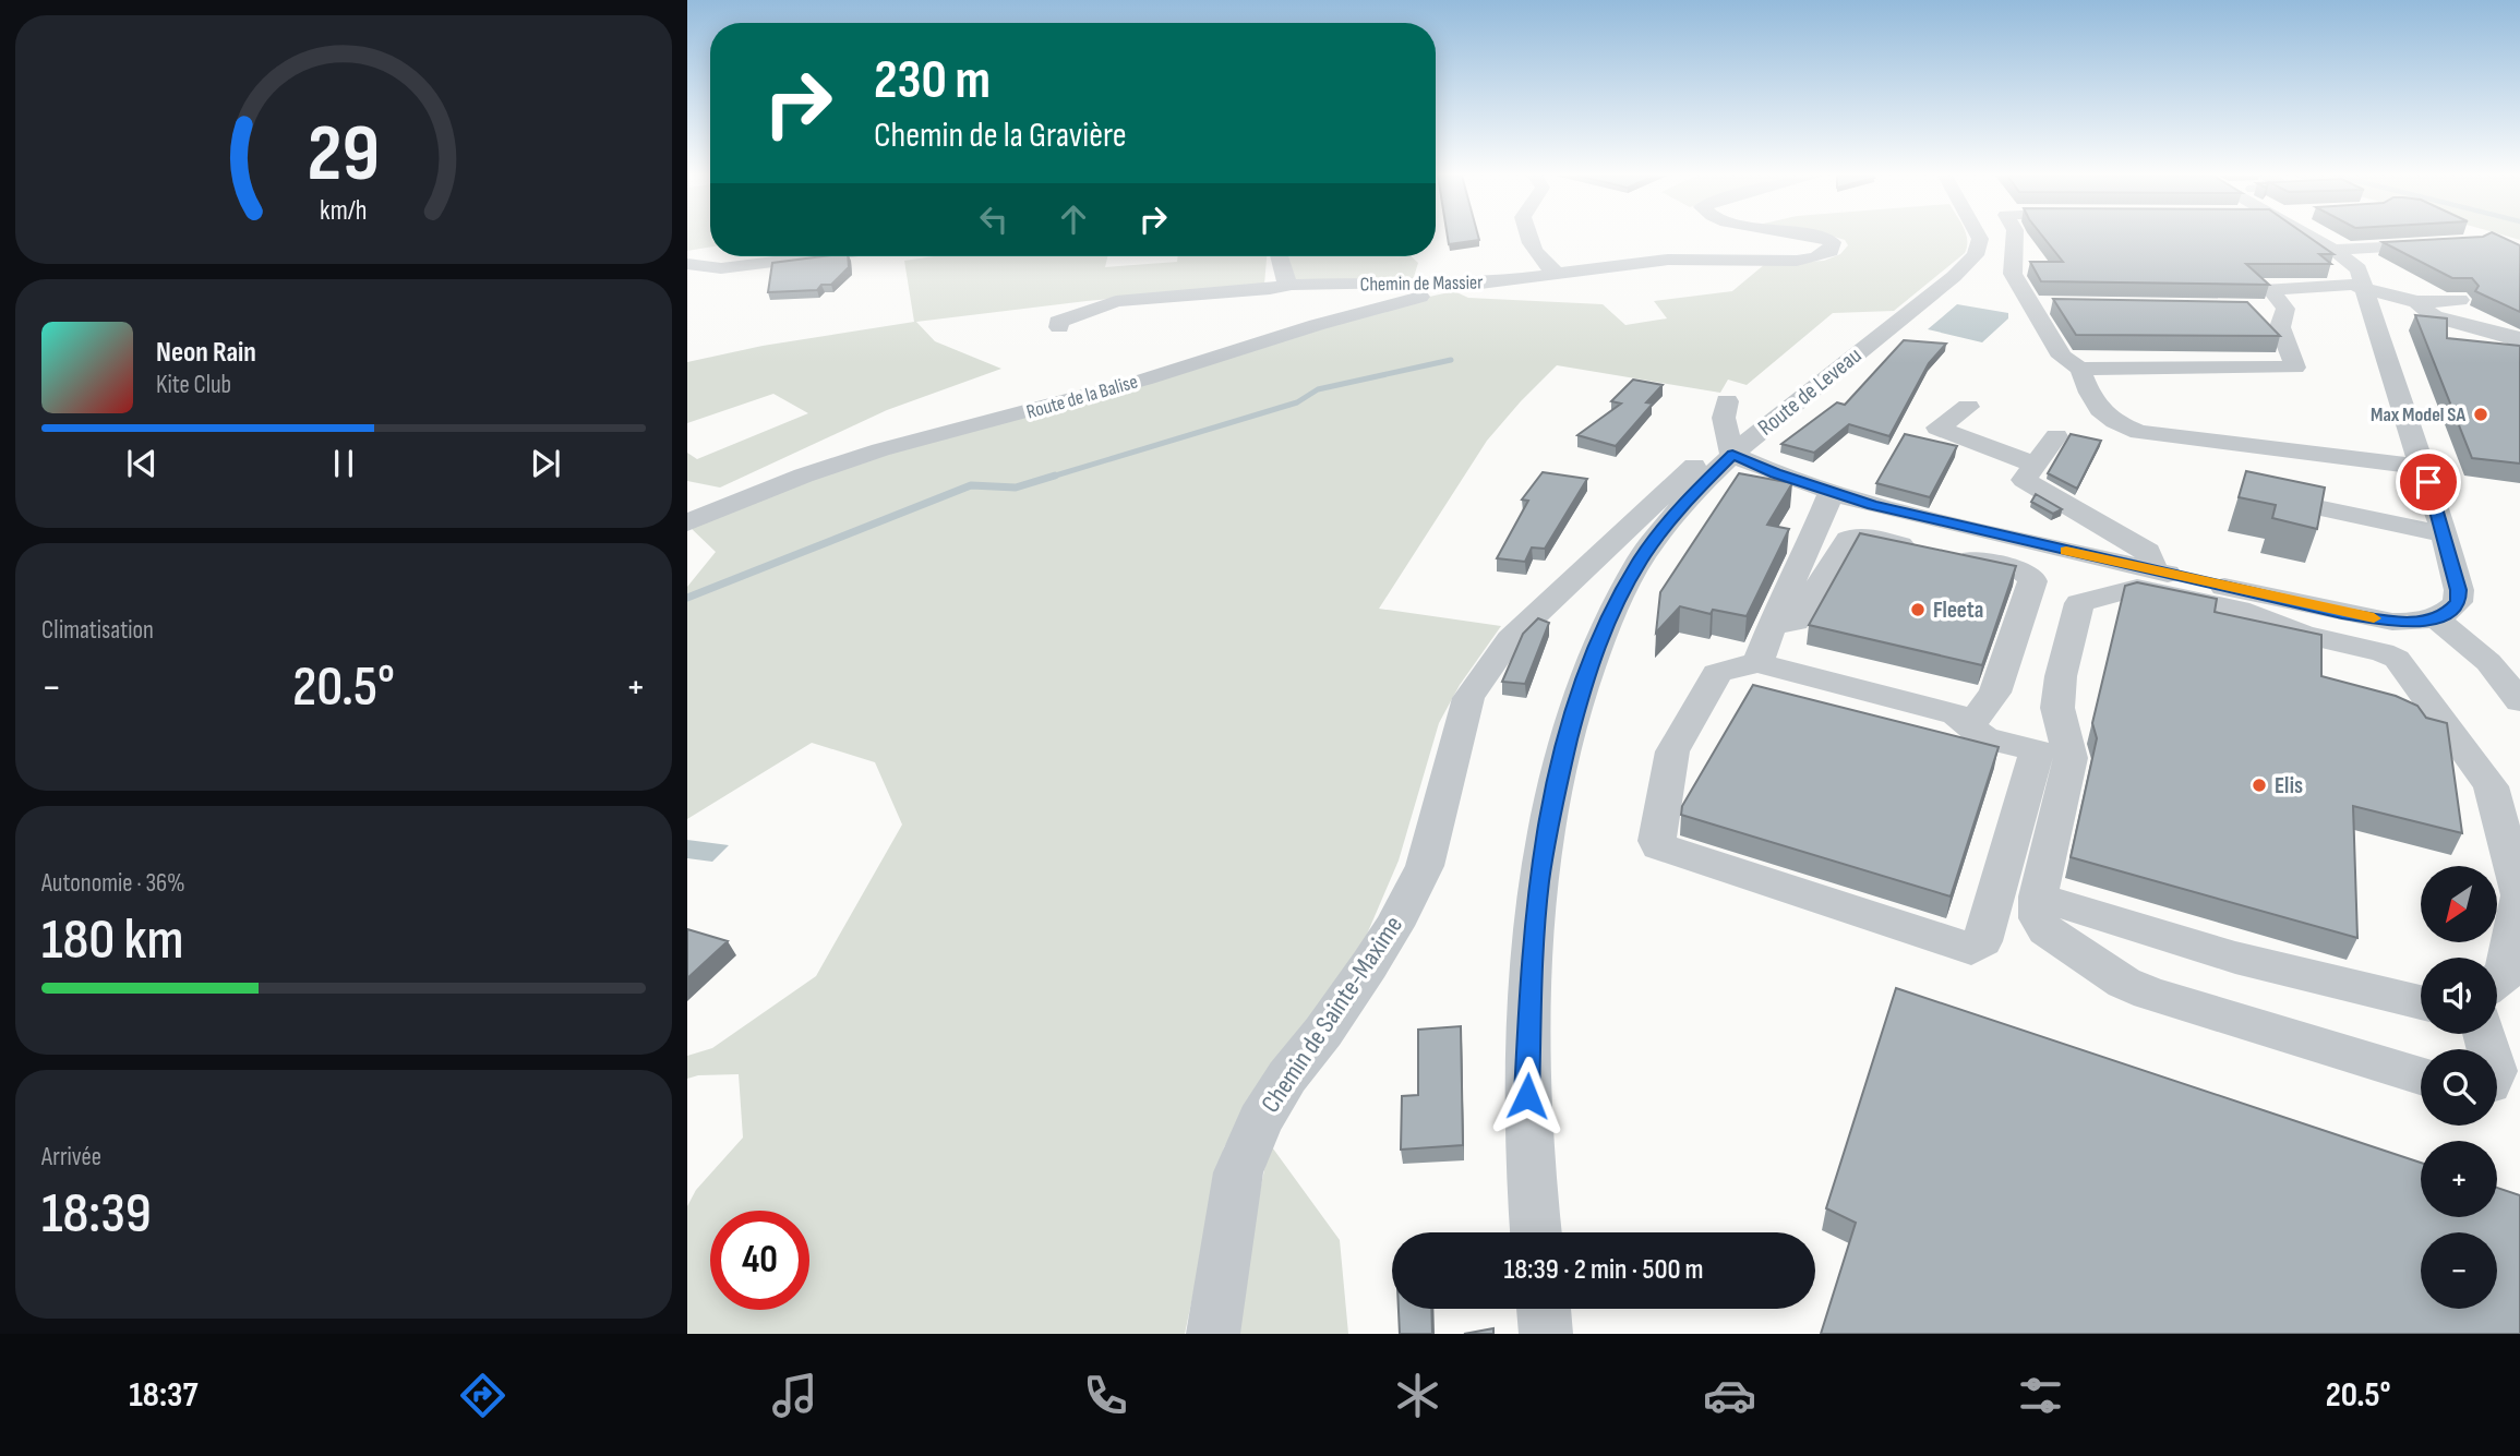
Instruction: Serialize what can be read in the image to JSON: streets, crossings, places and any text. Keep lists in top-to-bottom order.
{
  "streets": {
    "street": [
      "Chemin de Massier",
      "Route de Leveau",
      "Route de la Balise",
      "Chemin de Sainte-Maxime"
    ]
  },
  "crossings": [
    ["Chemin de Massier", "Route de la Balise"],
    ["Route de Leveau", "Chemin de Sainte-Maxime"]
  ],
  "places": ["Max Model SA", "Fleeta", "Elis"],
  "north": "bottom left",
  "page": {
    "turn": ["230 m", "Chemin de la Gravière"],
    "song": ["Neon Rain", "Kite Club"],
    "tile": [
      "Climatisation",
      ["Autonomie · 36%", "180 km"],
      ["Arrivée", "18:39"]
    ],
    "heat": ["−", "20.5°", "+"],
    "map_buttons": ["+", "−"],
    "limit": "40",
    "trip": "18:39 · 2 min · 500 m",
    "tabs": ["18:37", "20.5°"],
    "gauge": ["29", "km/h"]
  }
}
